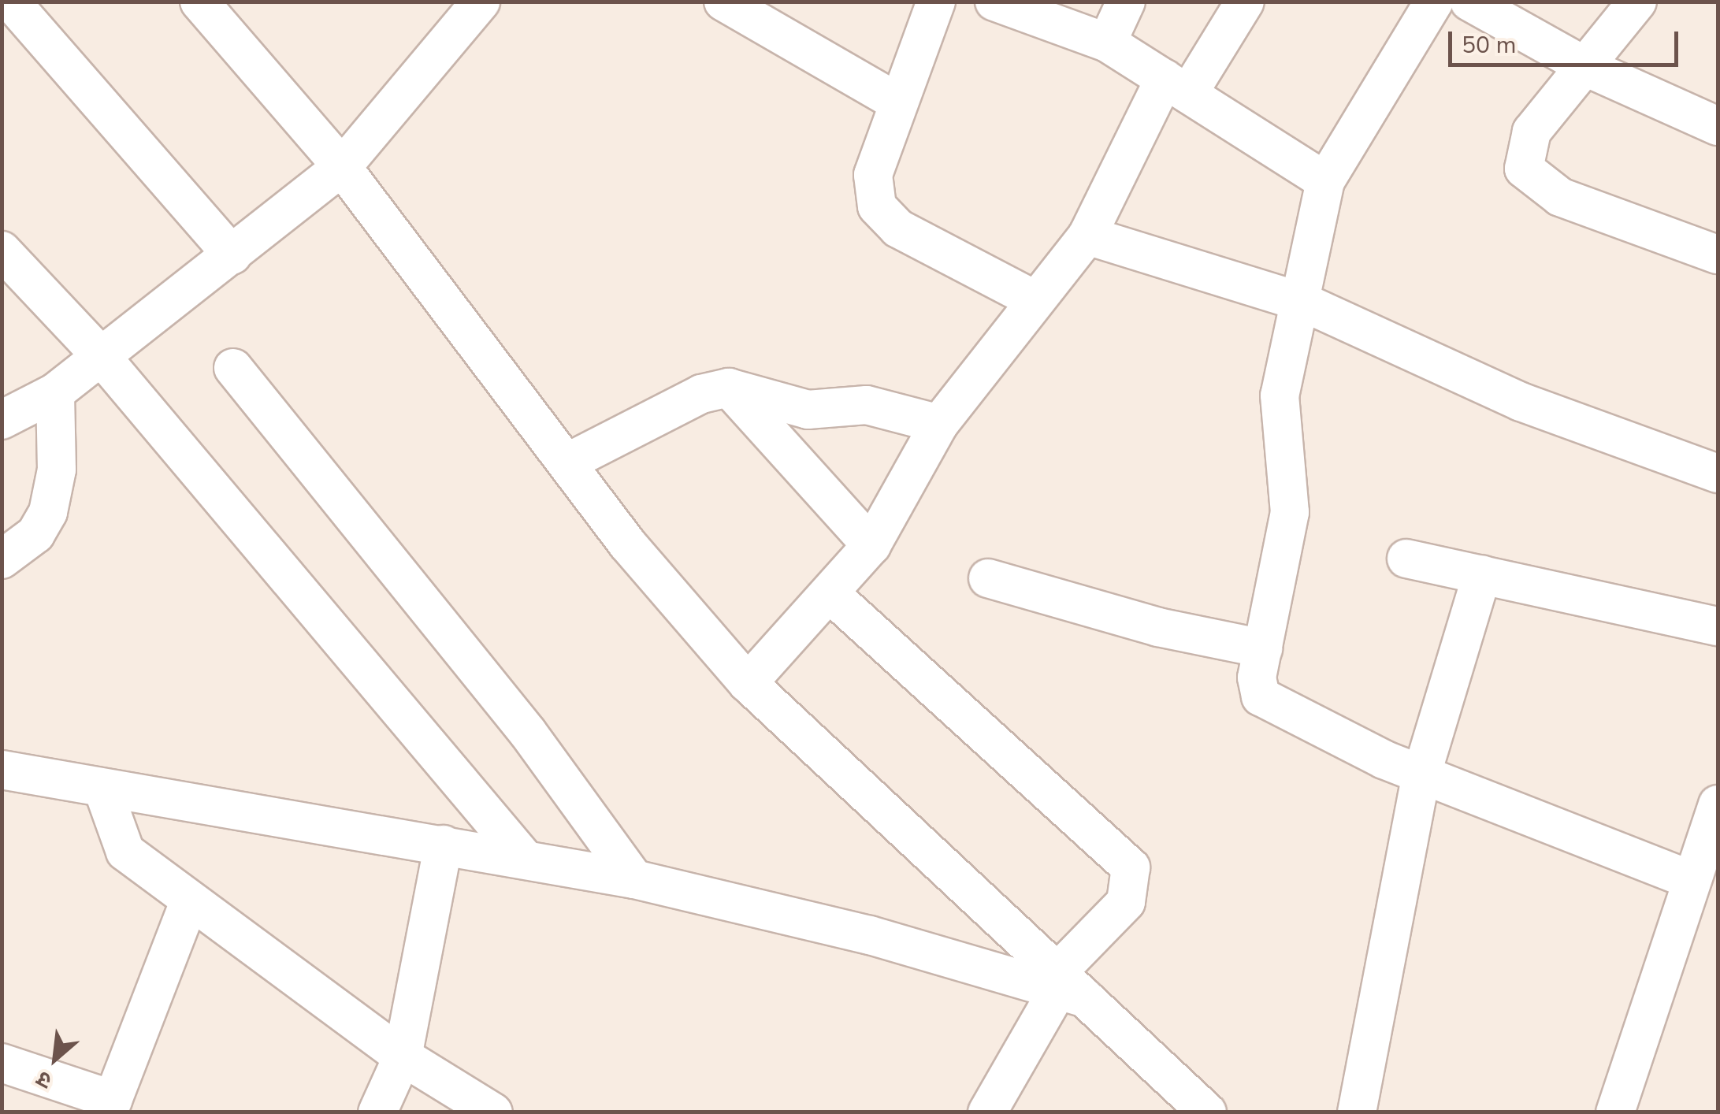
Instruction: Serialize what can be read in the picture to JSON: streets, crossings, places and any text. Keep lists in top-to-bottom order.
{
  "scale_bar": "50 m",
  "north": "bottom left"
}
